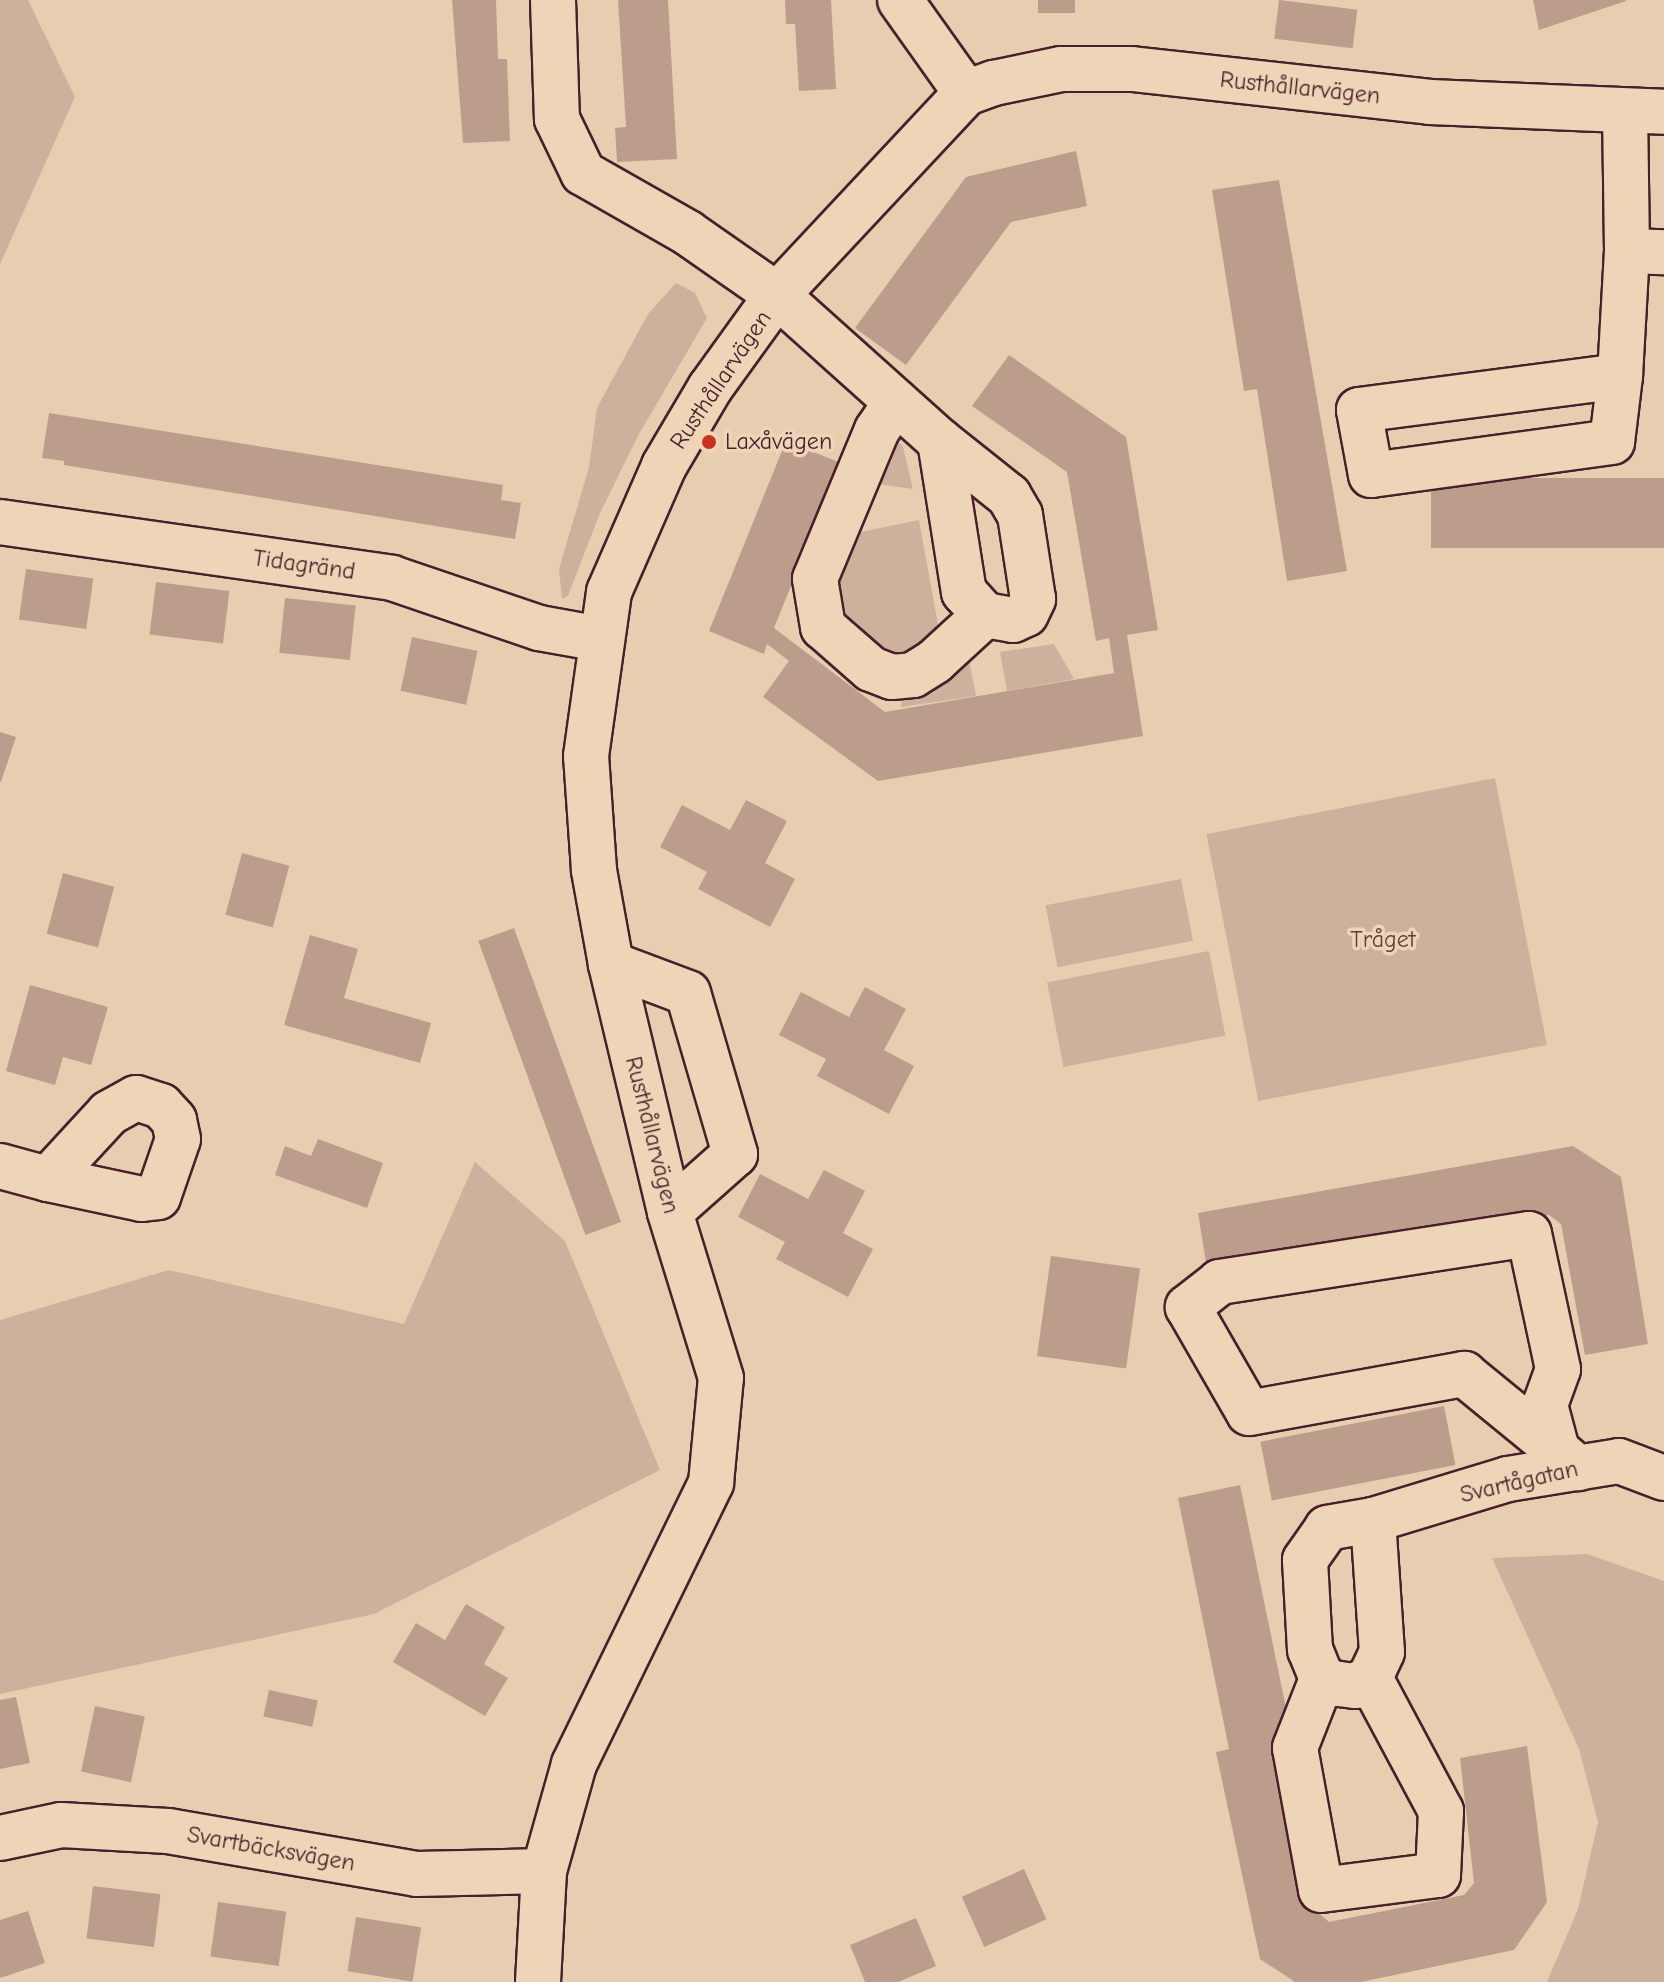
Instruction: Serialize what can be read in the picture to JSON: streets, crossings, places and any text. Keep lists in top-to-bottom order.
{
  "streets": {
    "street": [
      "Rusthållarvägen",
      "Tidagränd",
      "Svartågatan",
      "Svartbäcksvägen"
    ]
  },
  "crossings": [
    ["Rusthållarvägen", "Tidagränd"],
    ["Rusthållarvägen", "Svartbäcksvägen"]
  ],
  "parks": ["Tråget"],
  "places": ["Laxåvägen"]
}
